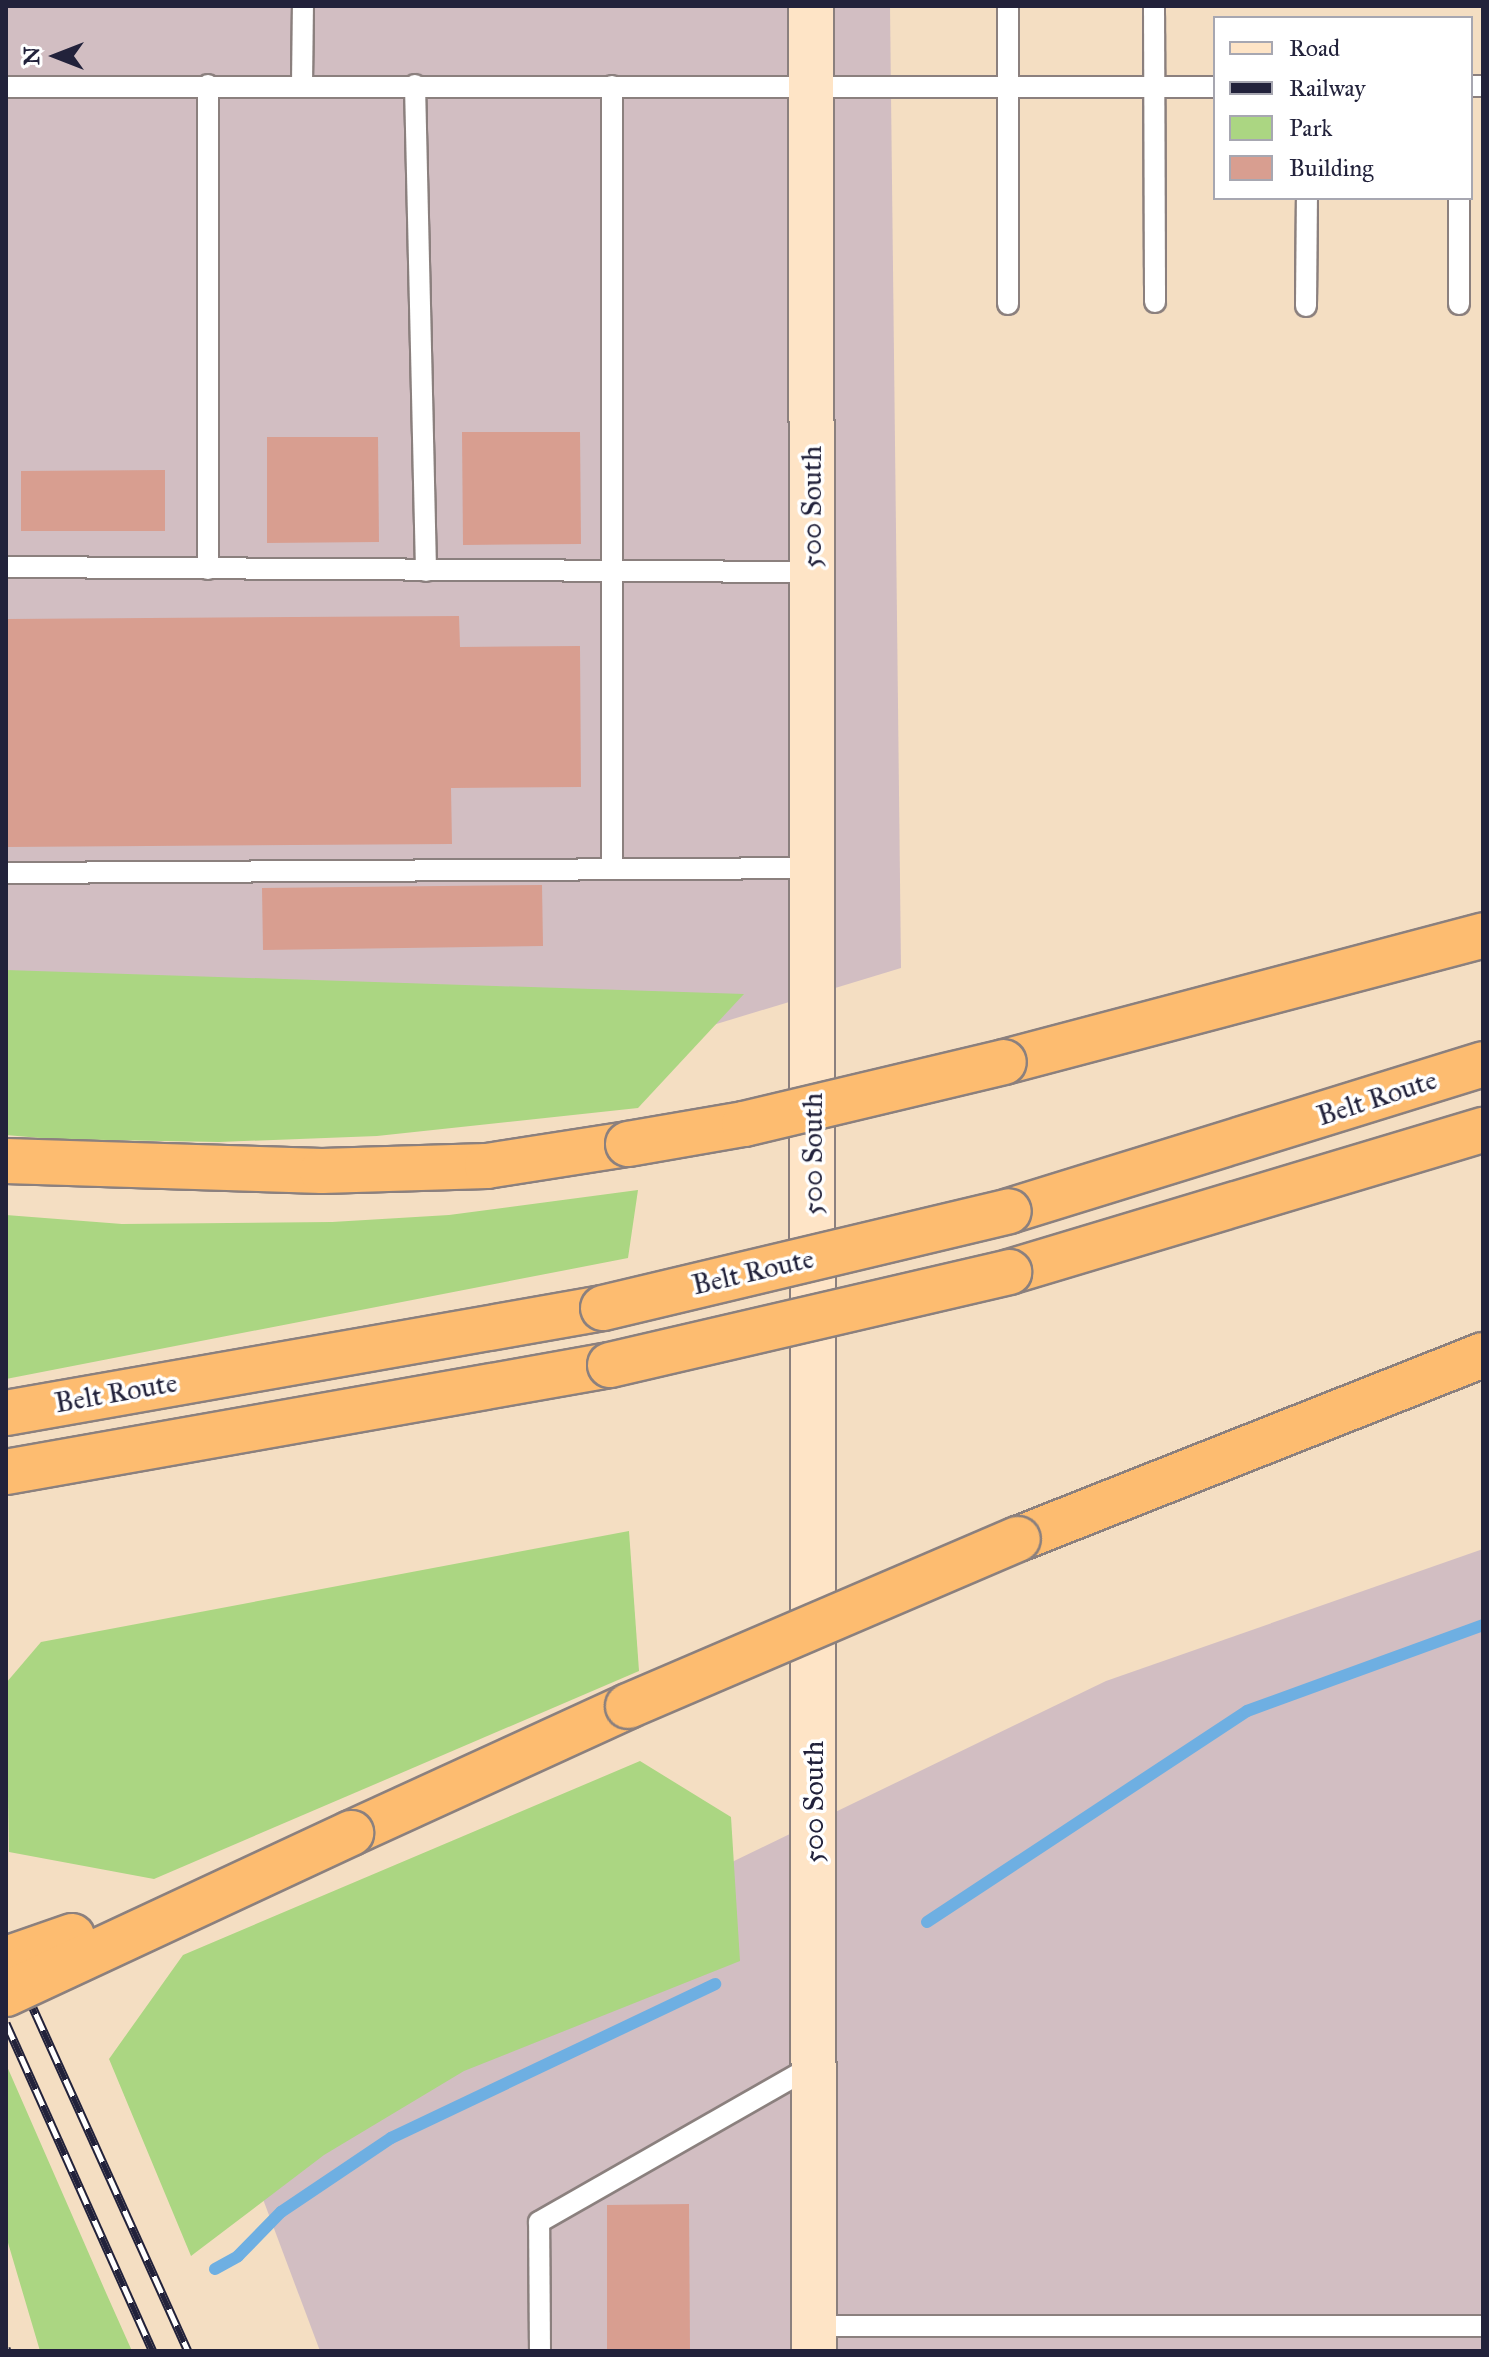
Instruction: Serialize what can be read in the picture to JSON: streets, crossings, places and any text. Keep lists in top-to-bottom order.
{
  "streets": {
    "highway": ["Belt Route"],
    "street": ["500 South"]
  },
  "legend": [
    "Road",
    "Railway",
    "Park",
    "Building"
  ],
  "north": "left"
}
